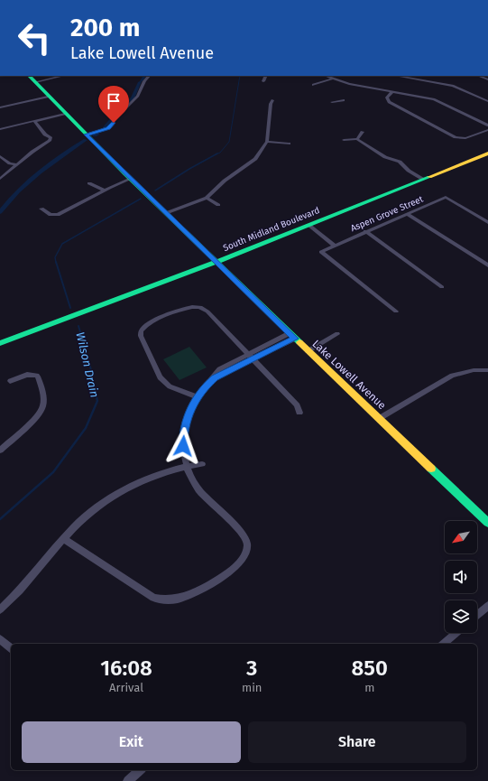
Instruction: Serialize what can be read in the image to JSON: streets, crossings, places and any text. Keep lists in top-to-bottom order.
{
  "streets": {
    "main road": ["South Midland Boulevard", "Lake Lowell Avenue"],
    "street": ["Aspen Grove Street"]
  },
  "crossings": [
    ["South Midland Boulevard", "Lake Lowell Avenue"]
  ],
  "water": ["Wilson Drain"],
  "north": "bottom left",
  "page": {
    "turn": ["200 m", "Lake Lowell Avenue"],
    "eta": [
      "16:08",
      "Arrival",
      "3",
      "min",
      "850",
      "m"
    ],
    "buttons": ["Exit", "Share"]
  }
}
